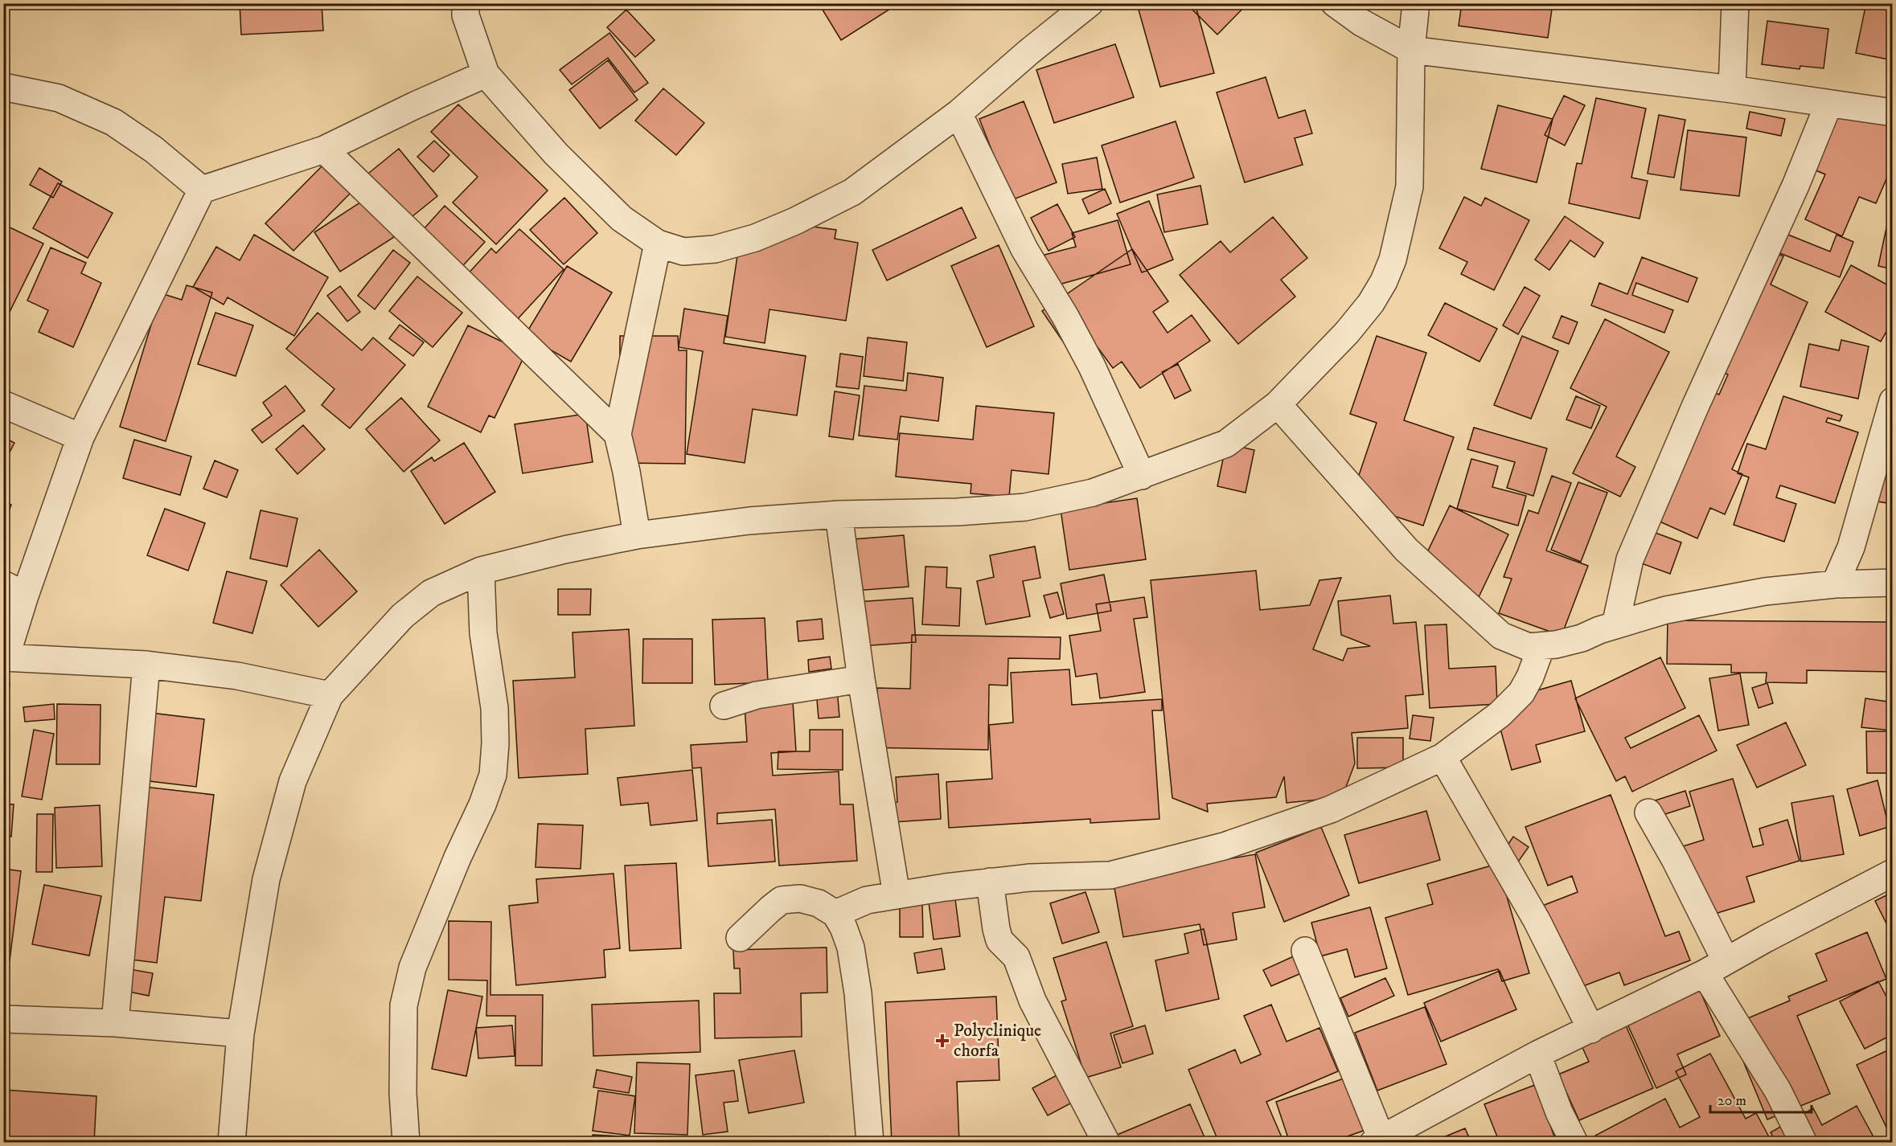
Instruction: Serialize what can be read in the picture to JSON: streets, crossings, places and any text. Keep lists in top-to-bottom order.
{
  "places": {
    "health": ["Polyclinique chorfa"]
  },
  "scale_bar": "20 m"
}
